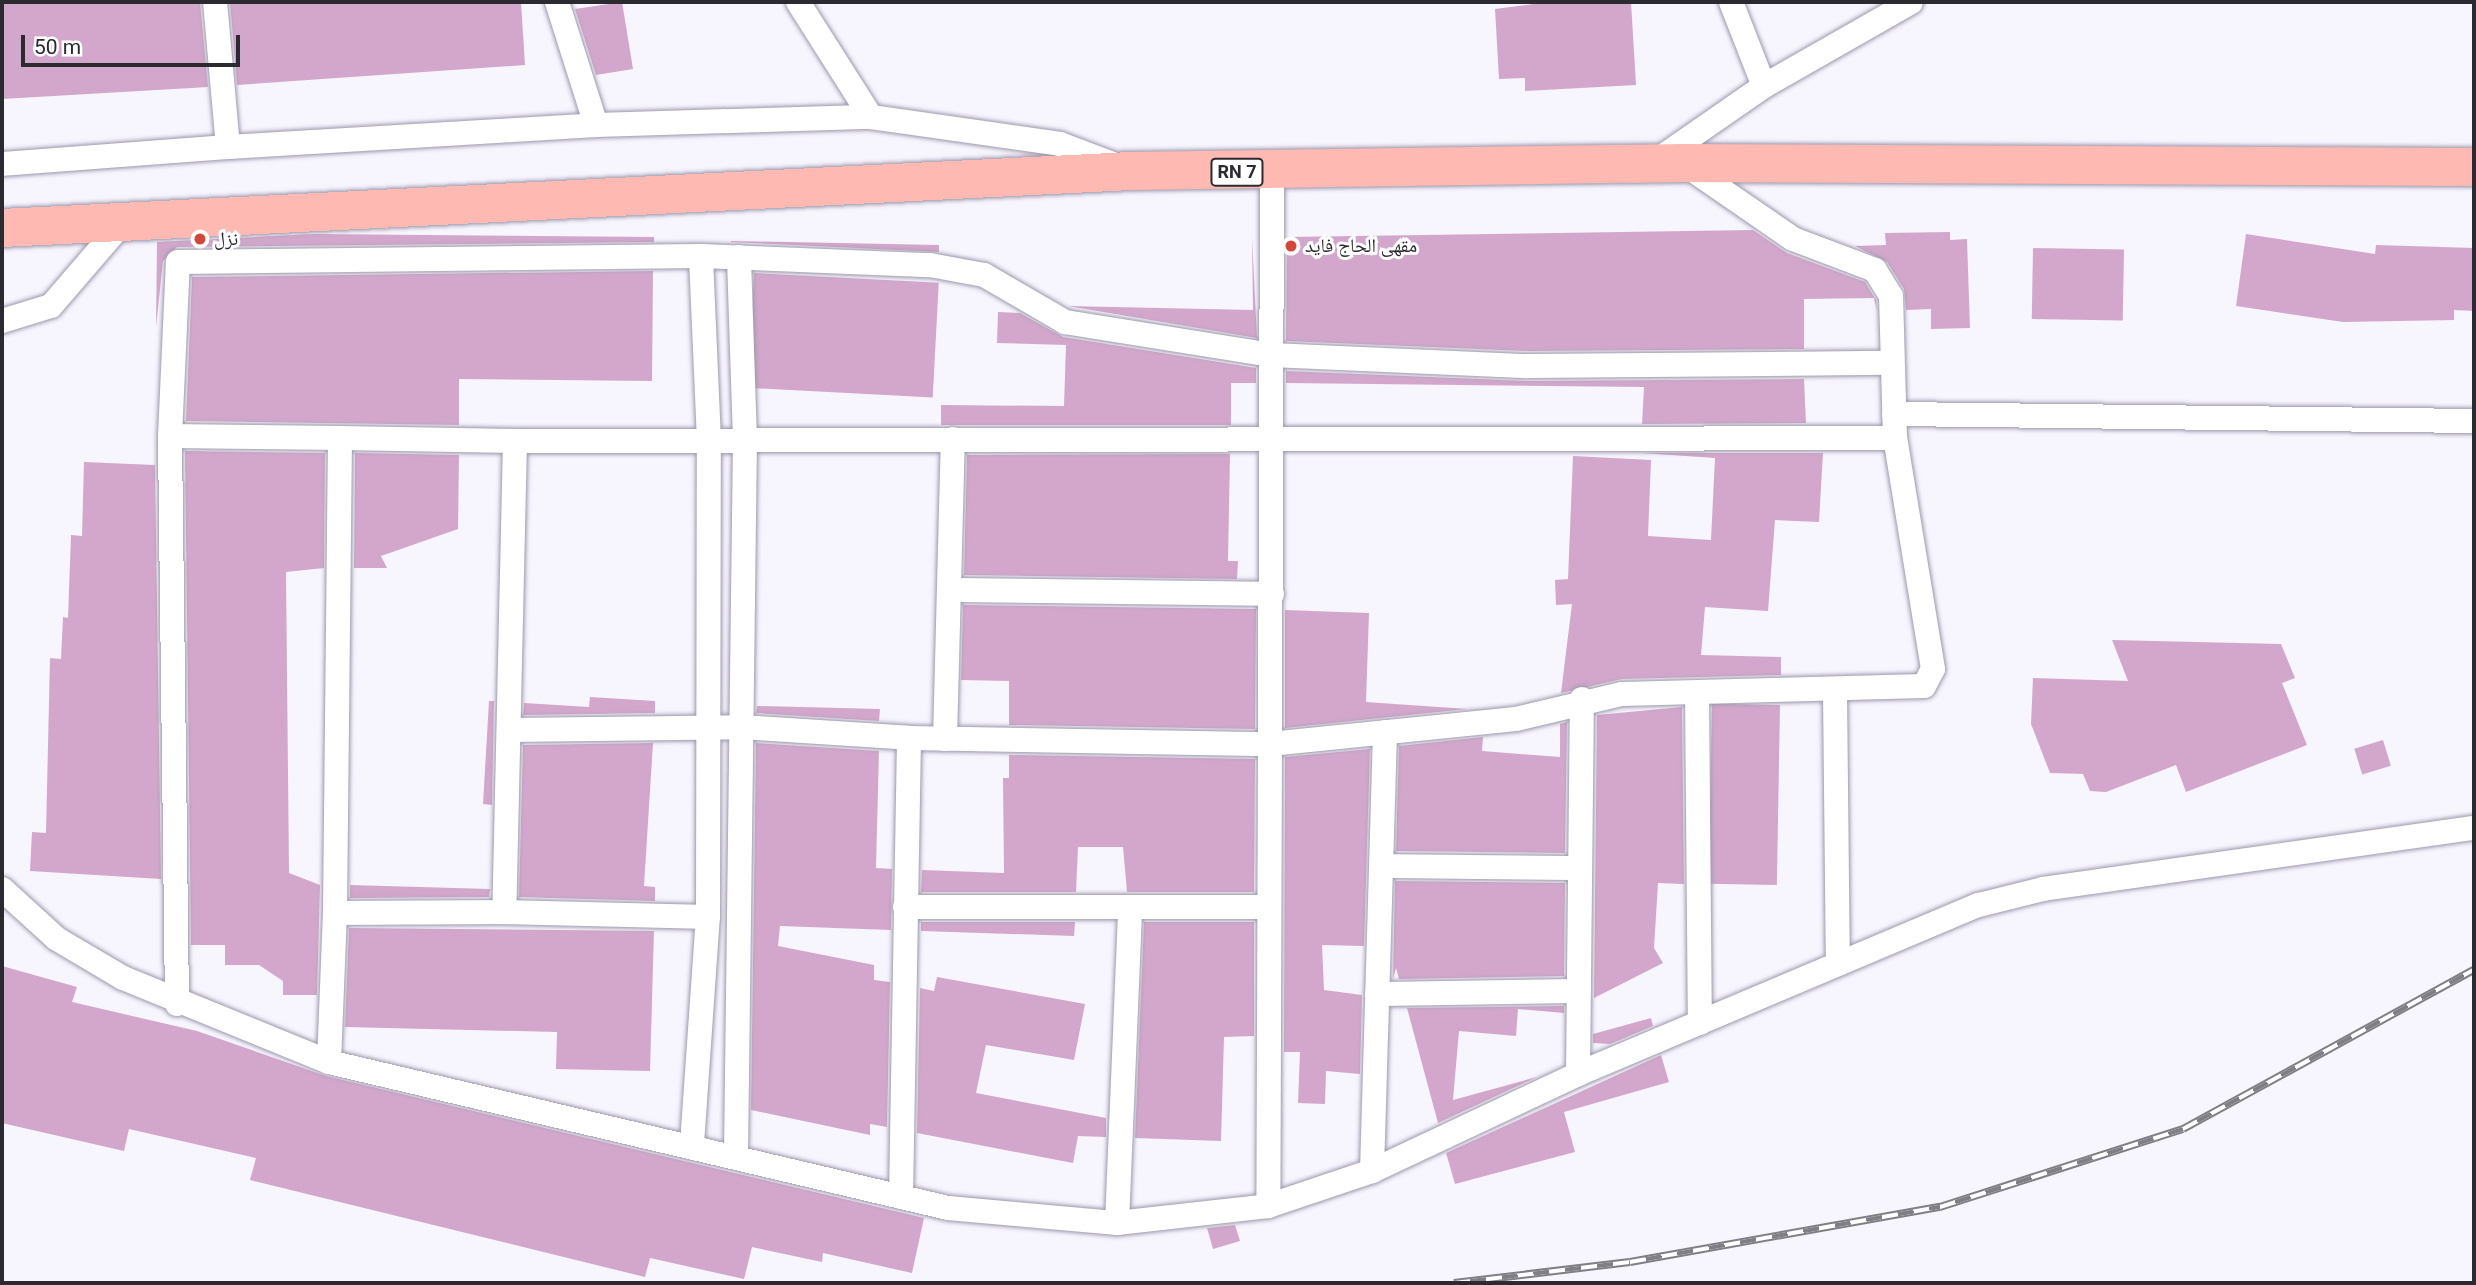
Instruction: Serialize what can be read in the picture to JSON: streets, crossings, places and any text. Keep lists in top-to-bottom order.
{
  "streets": {
    "main road": ["RN 7"]
  },
  "places": ["نزل", "مقهى الحاج فايد"],
  "scale_bar": "50 m"
}
